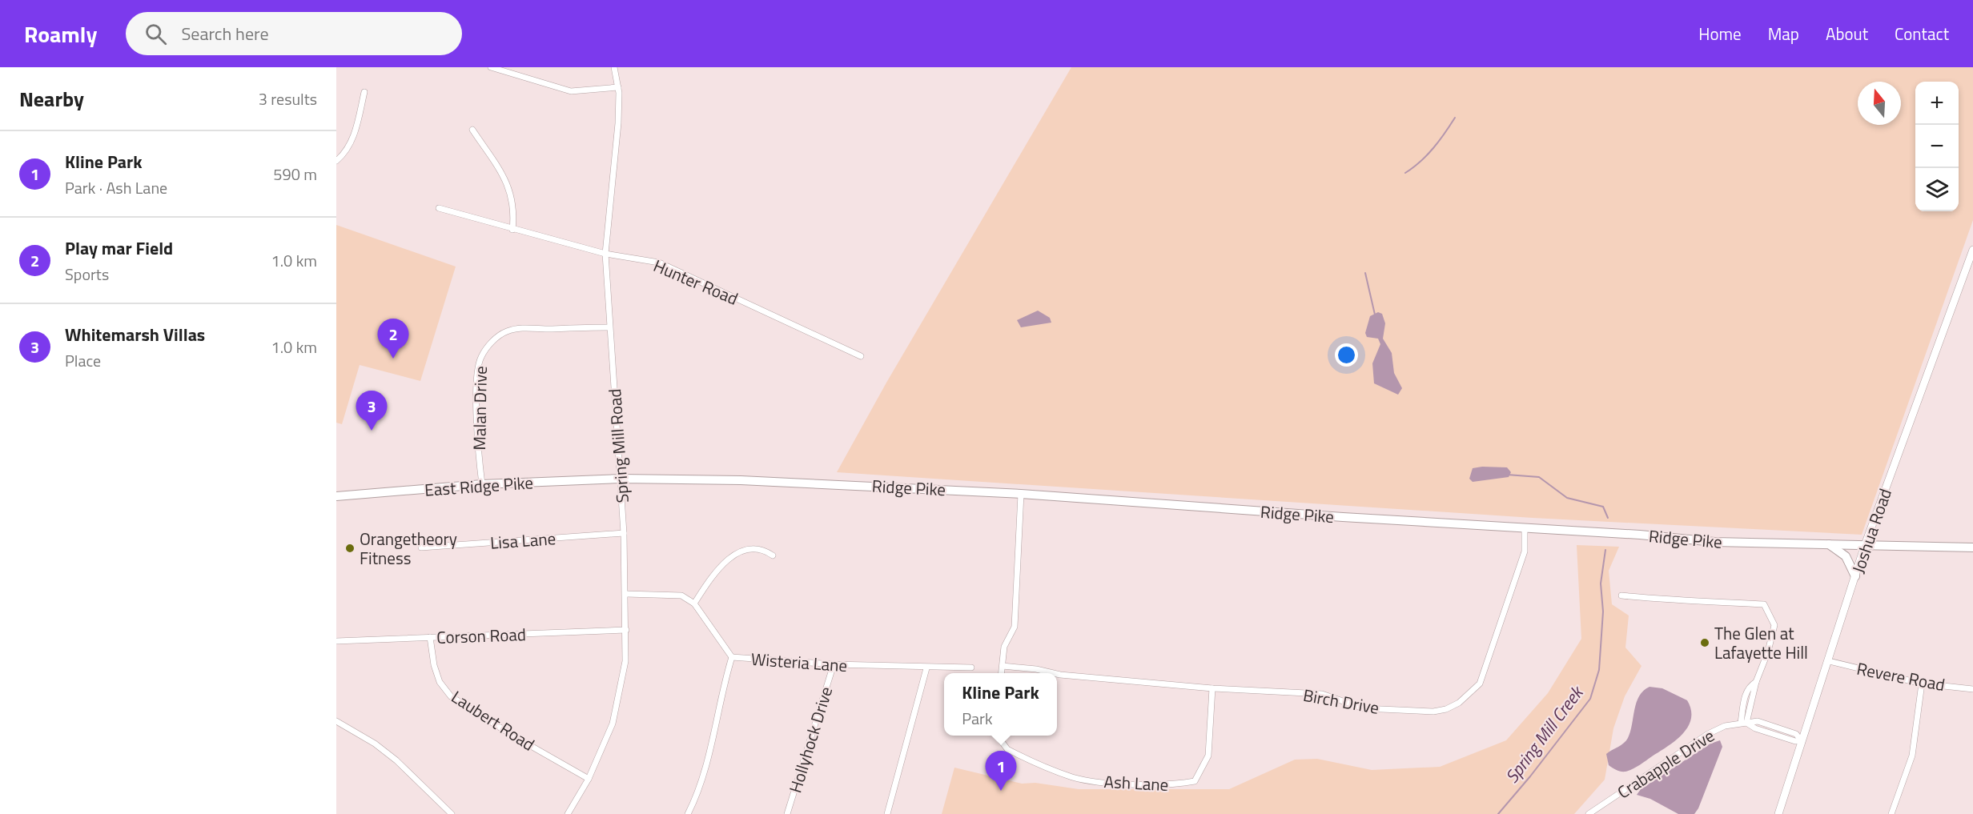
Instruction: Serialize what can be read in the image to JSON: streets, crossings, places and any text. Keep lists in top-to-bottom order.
{
  "streets": {
    "main road": ["East Ridge Pike", "Ridge Pike", "Joshua Road"],
    "street": [
      "Hunter Road",
      "Malan Drive",
      "Spring Mill Road",
      "Lisa Lane",
      "Corson Road",
      "Wisteria Lane",
      "Revere Road",
      "Birch Drive",
      "Laubert Road",
      "Hollyhock Drive",
      "Crabapple Drive",
      "Ash Lane"
    ]
  },
  "crossings": [
    ["Hunter Road", "Spring Mill Road"],
    ["Malan Drive", "Spring Mill Road"],
    ["Malan Drive", "East Ridge Pike"],
    ["Spring Mill Road", "East Ridge Pike"],
    ["Spring Mill Road", "Ridge Pike"],
    ["Spring Mill Road", "Lisa Lane"],
    ["Spring Mill Road", "Corson Road"],
    ["Spring Mill Road", "Laubert Road"],
    ["East Ridge Pike", "Ridge Pike"],
    ["Ridge Pike", "Joshua Road"],
    ["Ridge Pike", "Birch Drive"],
    ["Joshua Road", "Revere Road"],
    ["Joshua Road", "Crabapple Drive"],
    ["Corson Road", "Laubert Road"],
    ["Wisteria Lane", "Hollyhock Drive"],
    ["Birch Drive", "Ash Lane"]
  ],
  "water": ["Spring Mill Creek"],
  "places": ["Orangetheory Fitness", "The Glen at Lafayette Hill"],
  "north": "top",
  "page": {
    "header": "Roamly",
    "search": "Search here",
    "nav": [
      "Home",
      "Map",
      "About",
      "Contact"
    ],
    "heading": ["Nearby", "3 results"],
    "map_buttons": ["+", "−"],
    "list": [
      {
        "mark": "1",
        "name": "Kline Park",
        "note": "Park · Ash Lane",
        "value": "590 m"
      },
      {
        "mark": "2",
        "name": "Play mar Field",
        "note": "Sports",
        "value": "1.0 km"
      },
      {
        "mark": "3",
        "name": "Whitemarsh Villas",
        "note": "Place",
        "value": "1.0 km"
      }
    ],
    "pins": ["2", "3", "1"],
    "popup": ["Kline Park", "Park"]
  }
}
